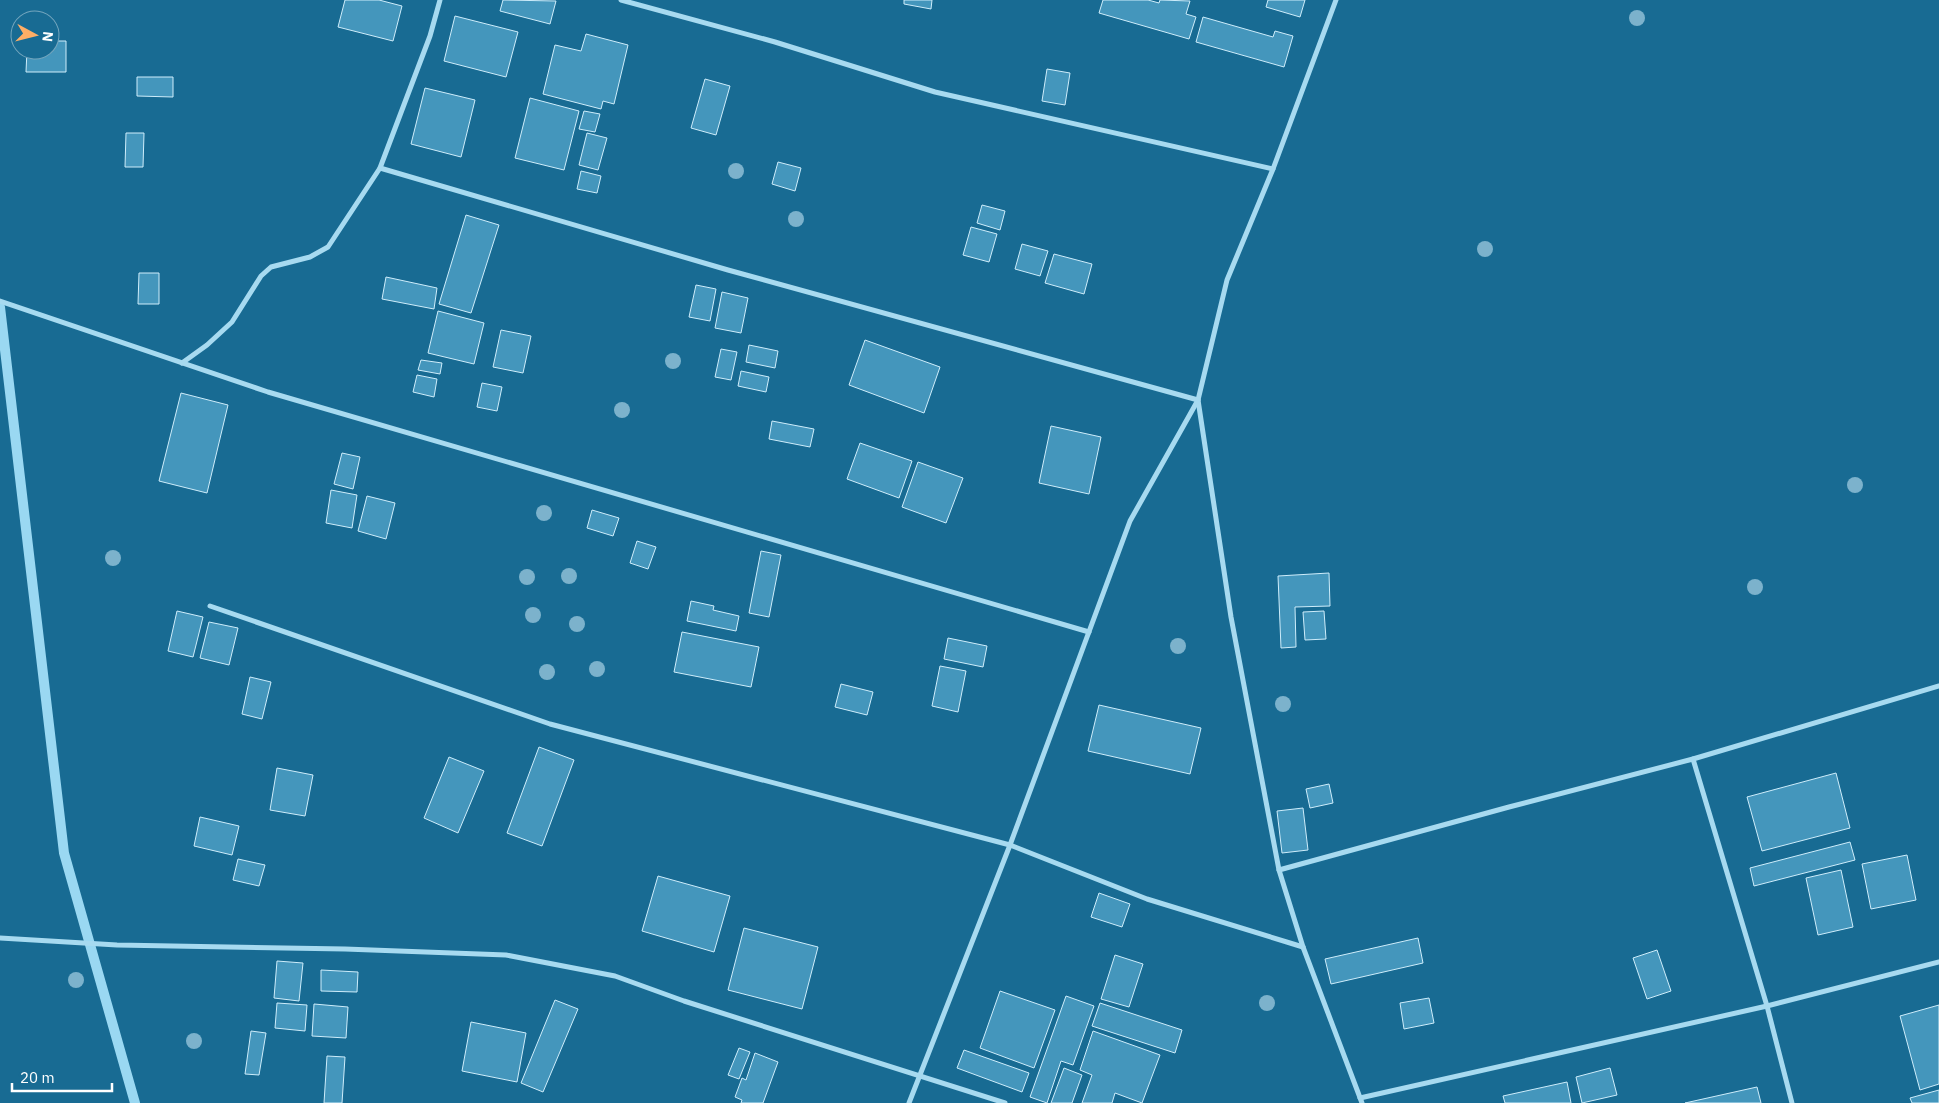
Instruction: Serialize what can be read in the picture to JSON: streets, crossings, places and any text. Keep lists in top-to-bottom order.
{
  "scale_bar": "20 m",
  "north": "right"
}
